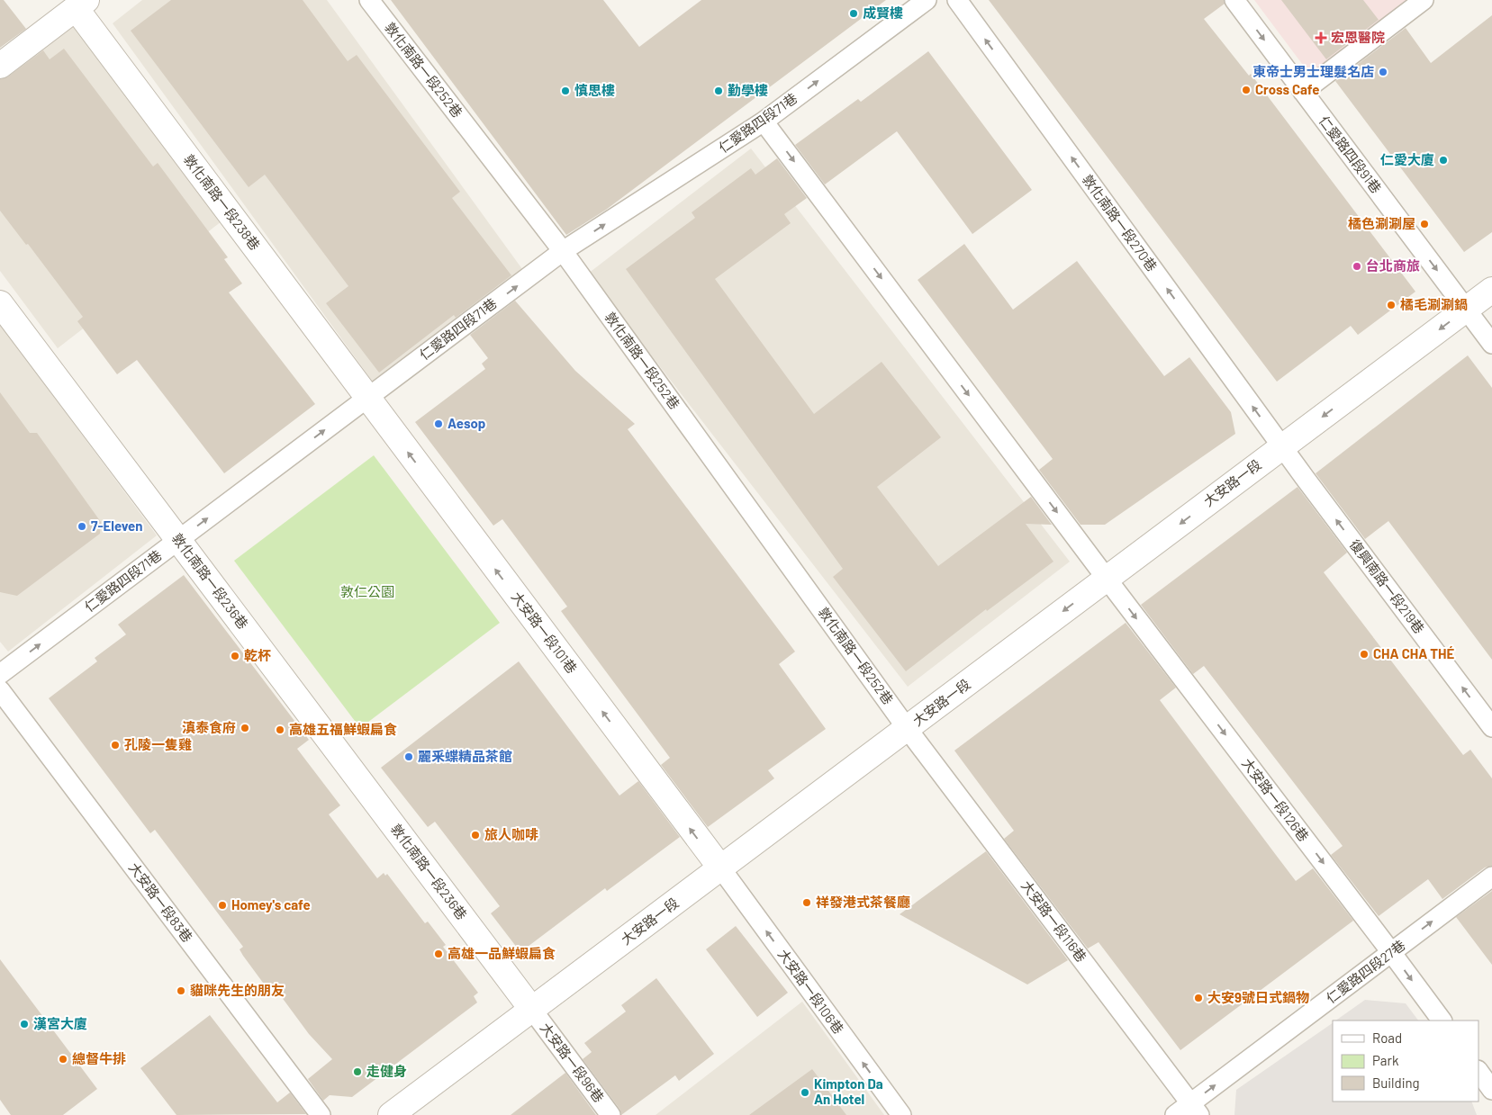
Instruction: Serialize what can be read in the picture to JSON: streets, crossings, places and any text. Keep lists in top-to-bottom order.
{
  "streets": {
    "street": [
      "敦化南路一段238巷",
      "大安路一段",
      "敦化南路一段236巷",
      "大安路一段101巷"
    ],
    "lane": [
      "敦化南路一段252巷",
      "仁愛路四段71巷",
      "仁愛路四段91巷",
      "敦化南路一段270巷",
      "復興南路一段219巷",
      "大安路一段126巷",
      "大安路一段83巷",
      "大安路一段116巷",
      "仁愛路四段27巷",
      "大安路一段106巷",
      "大安路一段96巷"
    ]
  },
  "crossings": [
    ["敦化南路一段252巷", "仁愛路四段71巷"],
    ["敦化南路一段252巷", "大安路一段"],
    ["敦化南路一段252巷", "大安路一段116巷"],
    ["仁愛路四段71巷", "敦化南路一段238巷"],
    ["仁愛路四段71巷", "敦化南路一段236巷"],
    ["仁愛路四段71巷", "大安路一段101巷"],
    ["仁愛路四段71巷", "大安路一段126巷"],
    ["仁愛路四段91巷", "大安路一段"],
    ["敦化南路一段238巷", "大安路一段101巷"],
    ["敦化南路一段270巷", "大安路一段"],
    ["敦化南路一段270巷", "復興南路一段219巷"],
    ["大安路一段", "敦化南路一段236巷"],
    ["大安路一段", "復興南路一段219巷"],
    ["大安路一段", "大安路一段101巷"],
    ["大安路一段", "大安路一段126巷"],
    ["大安路一段", "大安路一段116巷"],
    ["大安路一段", "大安路一段106巷"],
    ["大安路一段", "大安路一段96巷"],
    ["敦化南路一段236巷", "大安路一段96巷"],
    ["大安路一段101巷", "大安路一段106巷"],
    ["大安路一段126巷", "仁愛路四段27巷"],
    ["大安路一段116巷", "仁愛路四段27巷"]
  ],
  "one_way": [
    "仁愛路四段71巷",
    "仁愛路四段91巷",
    "敦化南路一段270巷",
    "大安路一段",
    "復興南路一段219巷",
    "大安路一段101巷",
    "大安路一段126巷",
    "仁愛路四段27巷",
    "大安路一段106巷"
  ],
  "parks": ["敦仁公園"],
  "places": {
    "other": [
      "成賢樓",
      "東帝士男士理髮名店",
      "Cross Cafe",
      "慎思樓",
      "勤學樓",
      "仁愛大廈",
      "橘色涮涮屋",
      "台北商旅",
      "橘毛涮涮鍋",
      "Aesop",
      "7-Eleven",
      "CHA CHA THÉ",
      "乾杯",
      "滇泰食府",
      "高雄五福鮮蝦扁食",
      "孔陵一隻雞",
      "麗釆蝶精品茶館",
      "旅人咖啡",
      "祥發港式茶餐廳",
      "Homey's cafe",
      "高雄一品鮮蝦扁食",
      "貓咪先生的朋友",
      "大安9號日式鍋物",
      "漢宮大廈",
      "總督牛排",
      "走健身",
      "Kimpton Da An Hotel"
    ],
    "health": ["宏恩醫院"]
  },
  "legend": ["Road", "Park", "Building"]
}
